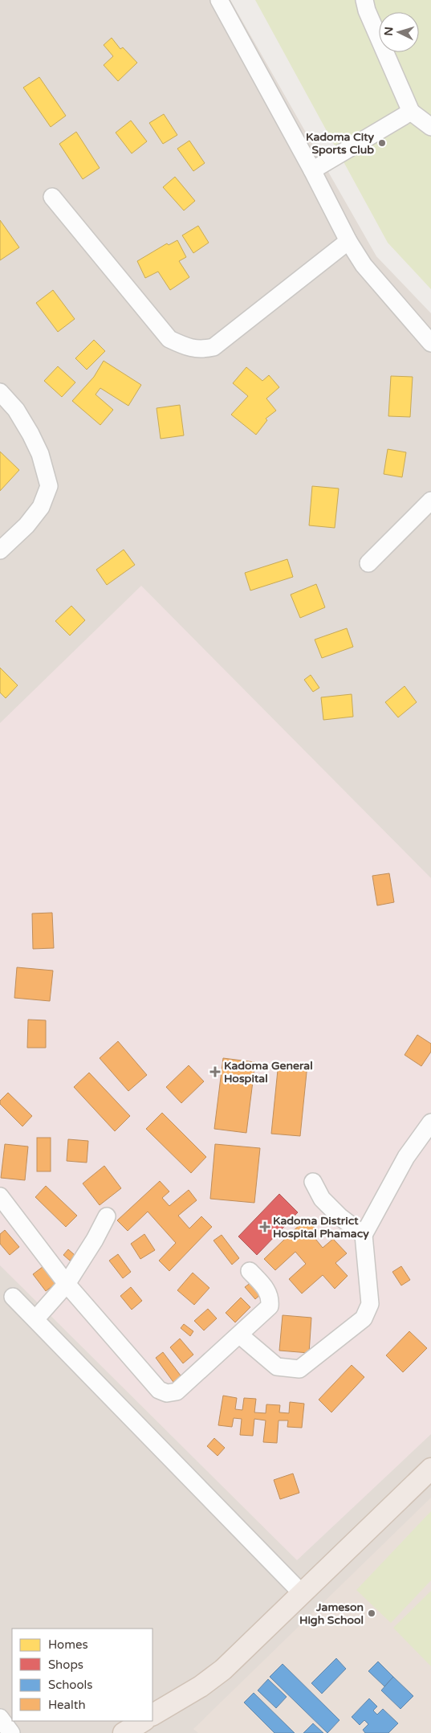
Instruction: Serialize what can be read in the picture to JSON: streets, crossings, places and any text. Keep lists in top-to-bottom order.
{
  "places": {
    "other": ["Kadoma City Sports Club", "Jameson High School"],
    "health": ["Kadoma General Hospital", "Kadoma District Hospital Phamacy"]
  },
  "legend": [
    "Homes",
    "Shops",
    "Schools",
    "Health"
  ],
  "north": "left"
}
